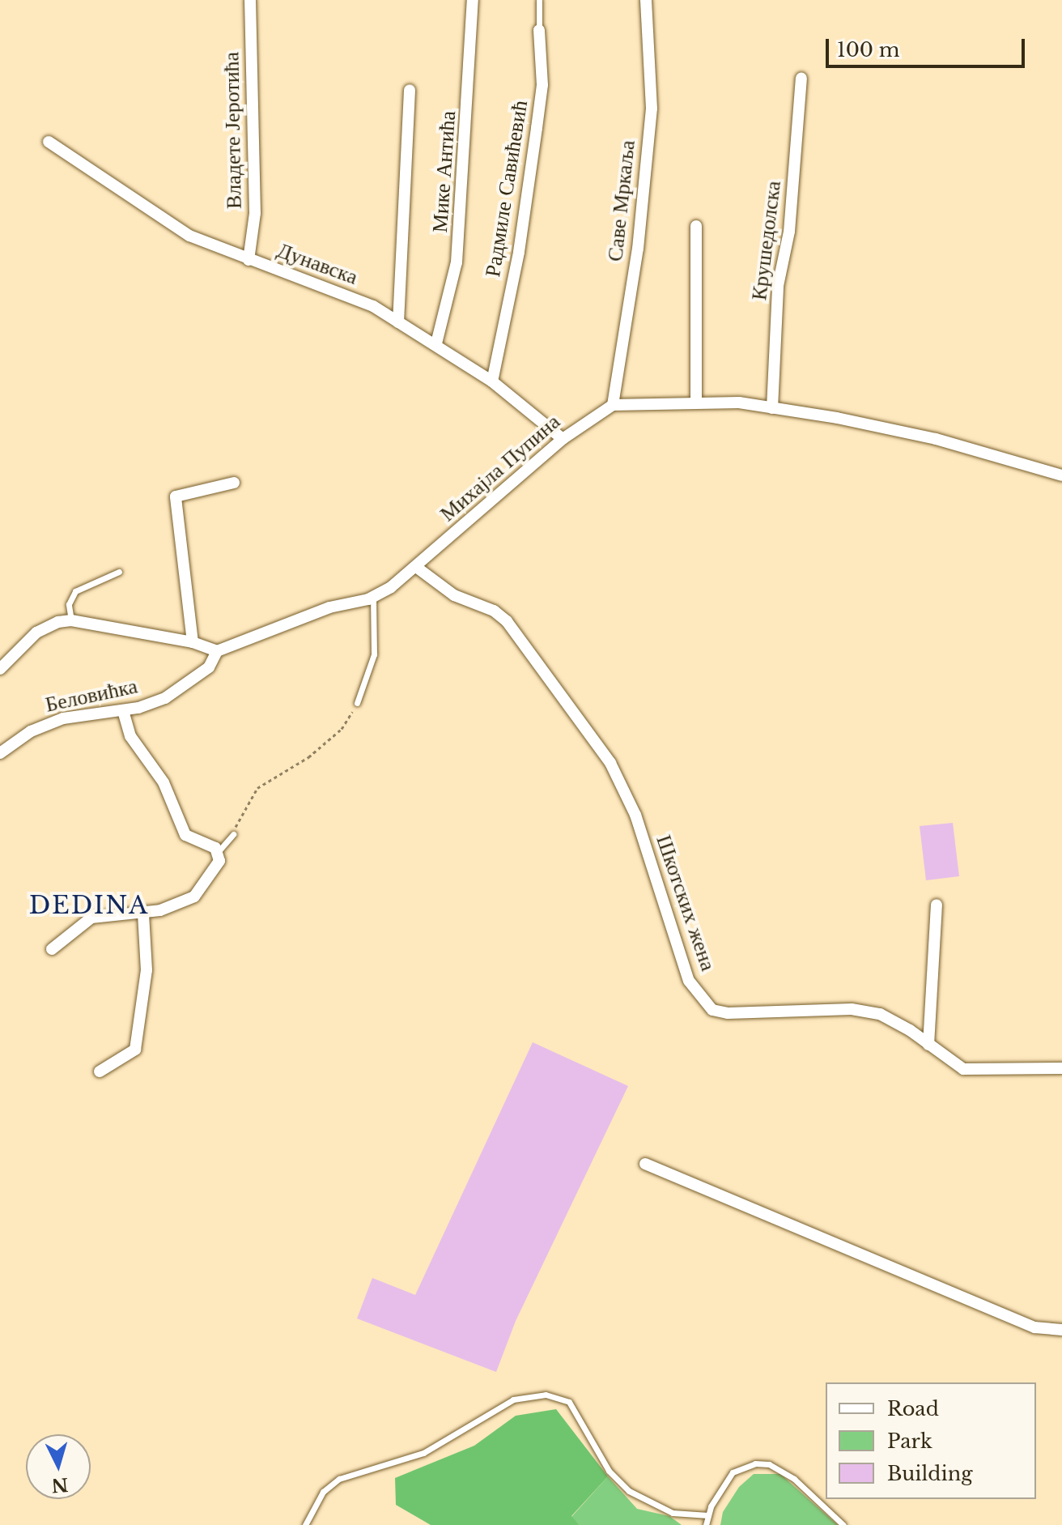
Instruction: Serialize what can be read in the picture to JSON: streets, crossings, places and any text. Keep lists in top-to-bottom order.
{
  "streets": {
    "street": [
      "Владете Јеротића",
      "Мике Антића",
      "Радмиле Савићевић",
      "Саве Мркаља",
      "Крушедолска",
      "Дунавска",
      "Михајла Пупина",
      "Беловићка",
      "Шкотских жена"
    ]
  },
  "crossings": [
    ["Владете Јеротића", "Дунавска"],
    ["Мике Антића", "Дунавска"],
    ["Радмиле Савићевић", "Дунавска"],
    ["Саве Мркаља", "Михајла Пупина"],
    ["Дунавска", "Михајла Пупина"],
    ["Михајла Пупина", "Беловићка"],
    ["Михајла Пупина", "Шкотских жена"]
  ],
  "districts": ["DEDINA"],
  "legend": ["Road", "Park", "Building"],
  "scale_bar": "100 m",
  "north": "bottom"
}
